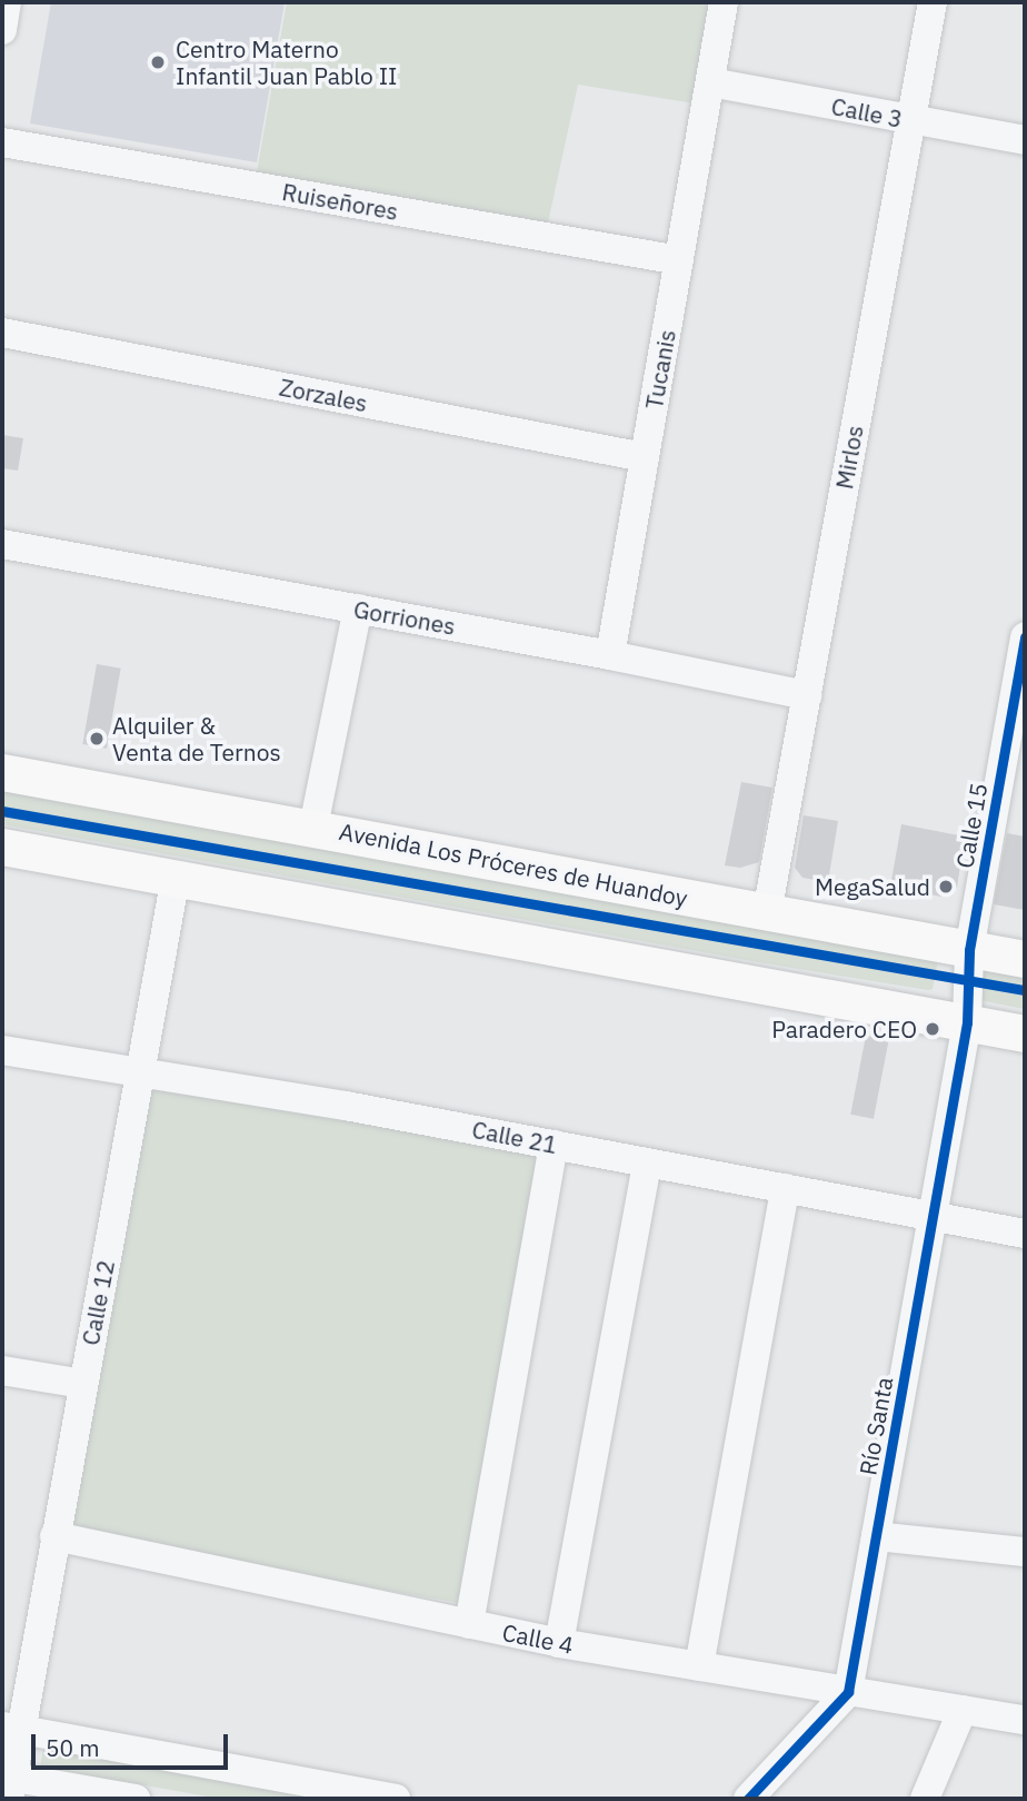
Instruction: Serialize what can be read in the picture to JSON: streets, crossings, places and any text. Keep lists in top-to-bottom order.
{
  "streets": {
    "main road": ["Avenida Los Próceres de Huandoy"],
    "street": [
      "Calle 3",
      "Ruiseñores",
      "Tucanis",
      "Zorzales",
      "Mirlos",
      "Gorriones",
      "Calle 15",
      "Calle 21",
      "Calle 12",
      "Río Santa",
      "Calle 4"
    ]
  },
  "crossings": [
    ["Calle 3", "Tucanis"],
    ["Calle 3", "Mirlos"],
    ["Ruiseñores", "Tucanis"],
    ["Tucanis", "Zorzales"],
    ["Tucanis", "Gorriones"],
    ["Mirlos", "Gorriones"],
    ["Mirlos", "Avenida Los Próceres de Huandoy"],
    ["Calle 15", "Avenida Los Próceres de Huandoy"],
    ["Calle 15", "Río Santa"],
    ["Calle 21", "Calle 12"],
    ["Calle 21", "Río Santa"],
    ["Calle 12", "Calle 4"],
    ["Río Santa", "Calle 4"]
  ],
  "places": [
    "Centro Materno Infantil Juan Pablo II",
    "Alquiler & Venta de Ternos",
    "MegaSalud",
    "Paradero CEO"
  ],
  "scale_bar": "50 m"
}
